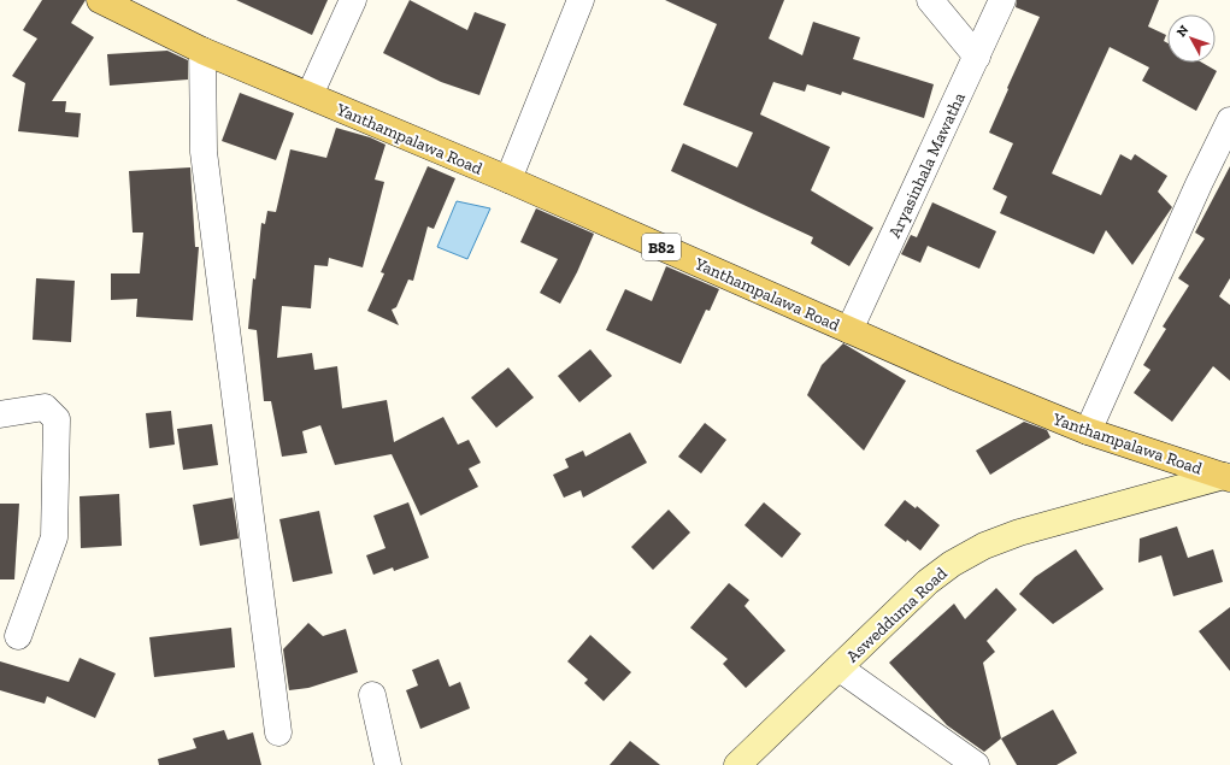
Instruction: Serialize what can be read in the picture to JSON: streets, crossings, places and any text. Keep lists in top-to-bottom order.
{
  "streets": {
    "main road": ["Yanthampalawa Road", "B82"],
    "street": ["Aryasinhala Mawatha", "Aswedduma Road"]
  },
  "crossings": [
    ["Yanthampalawa Road", "Aryasinhala Mawatha"],
    ["Yanthampalawa Road", "Aswedduma Road"]
  ],
  "north": "top left"
}
